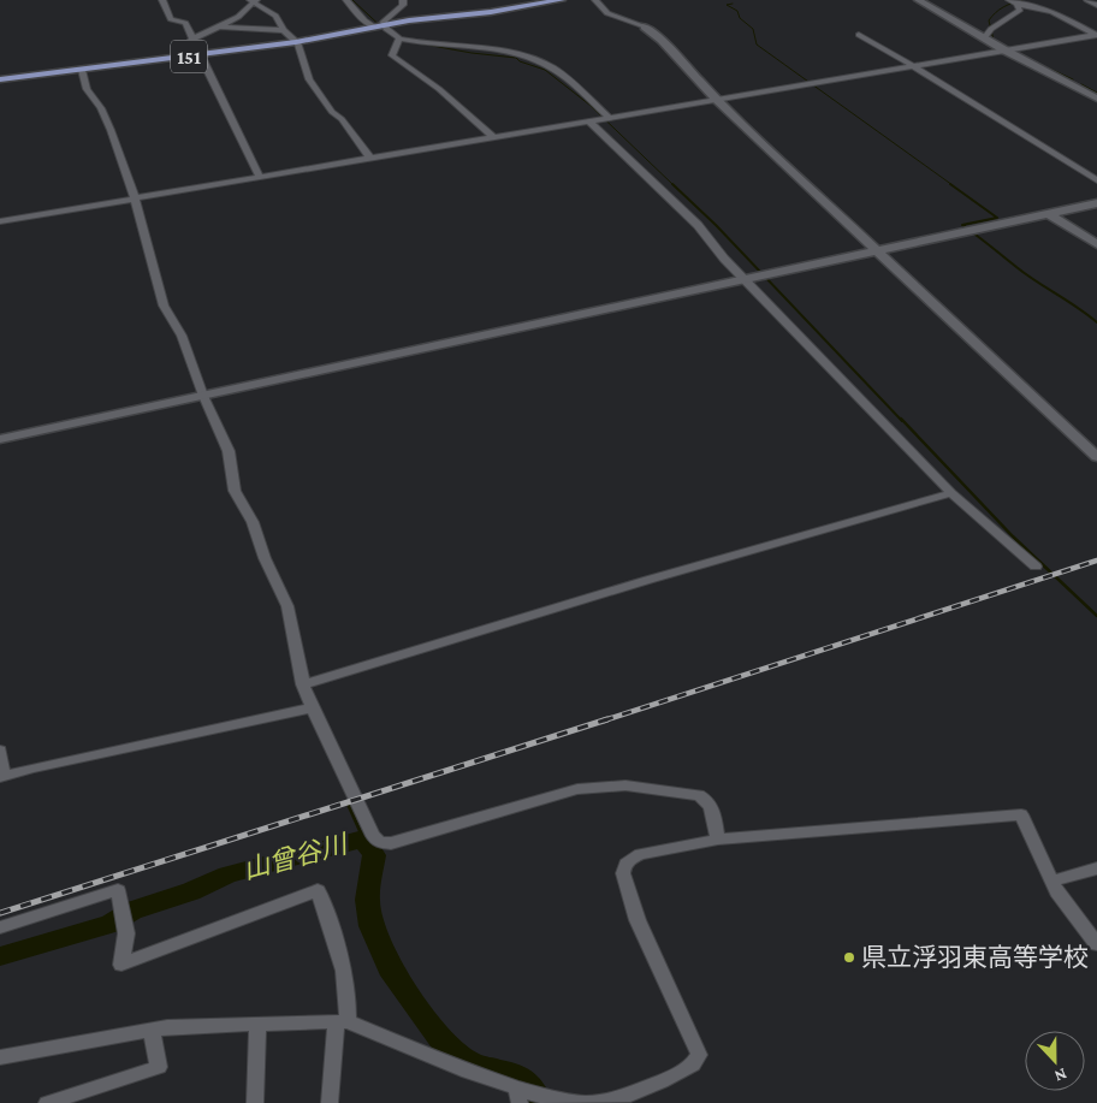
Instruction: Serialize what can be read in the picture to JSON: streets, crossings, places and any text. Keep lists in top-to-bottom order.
{
  "streets": {
    "main road": ["151"]
  },
  "water": ["山曾谷川"],
  "places": ["県立浮羽東高等学校"],
  "north": "bottom"
}
